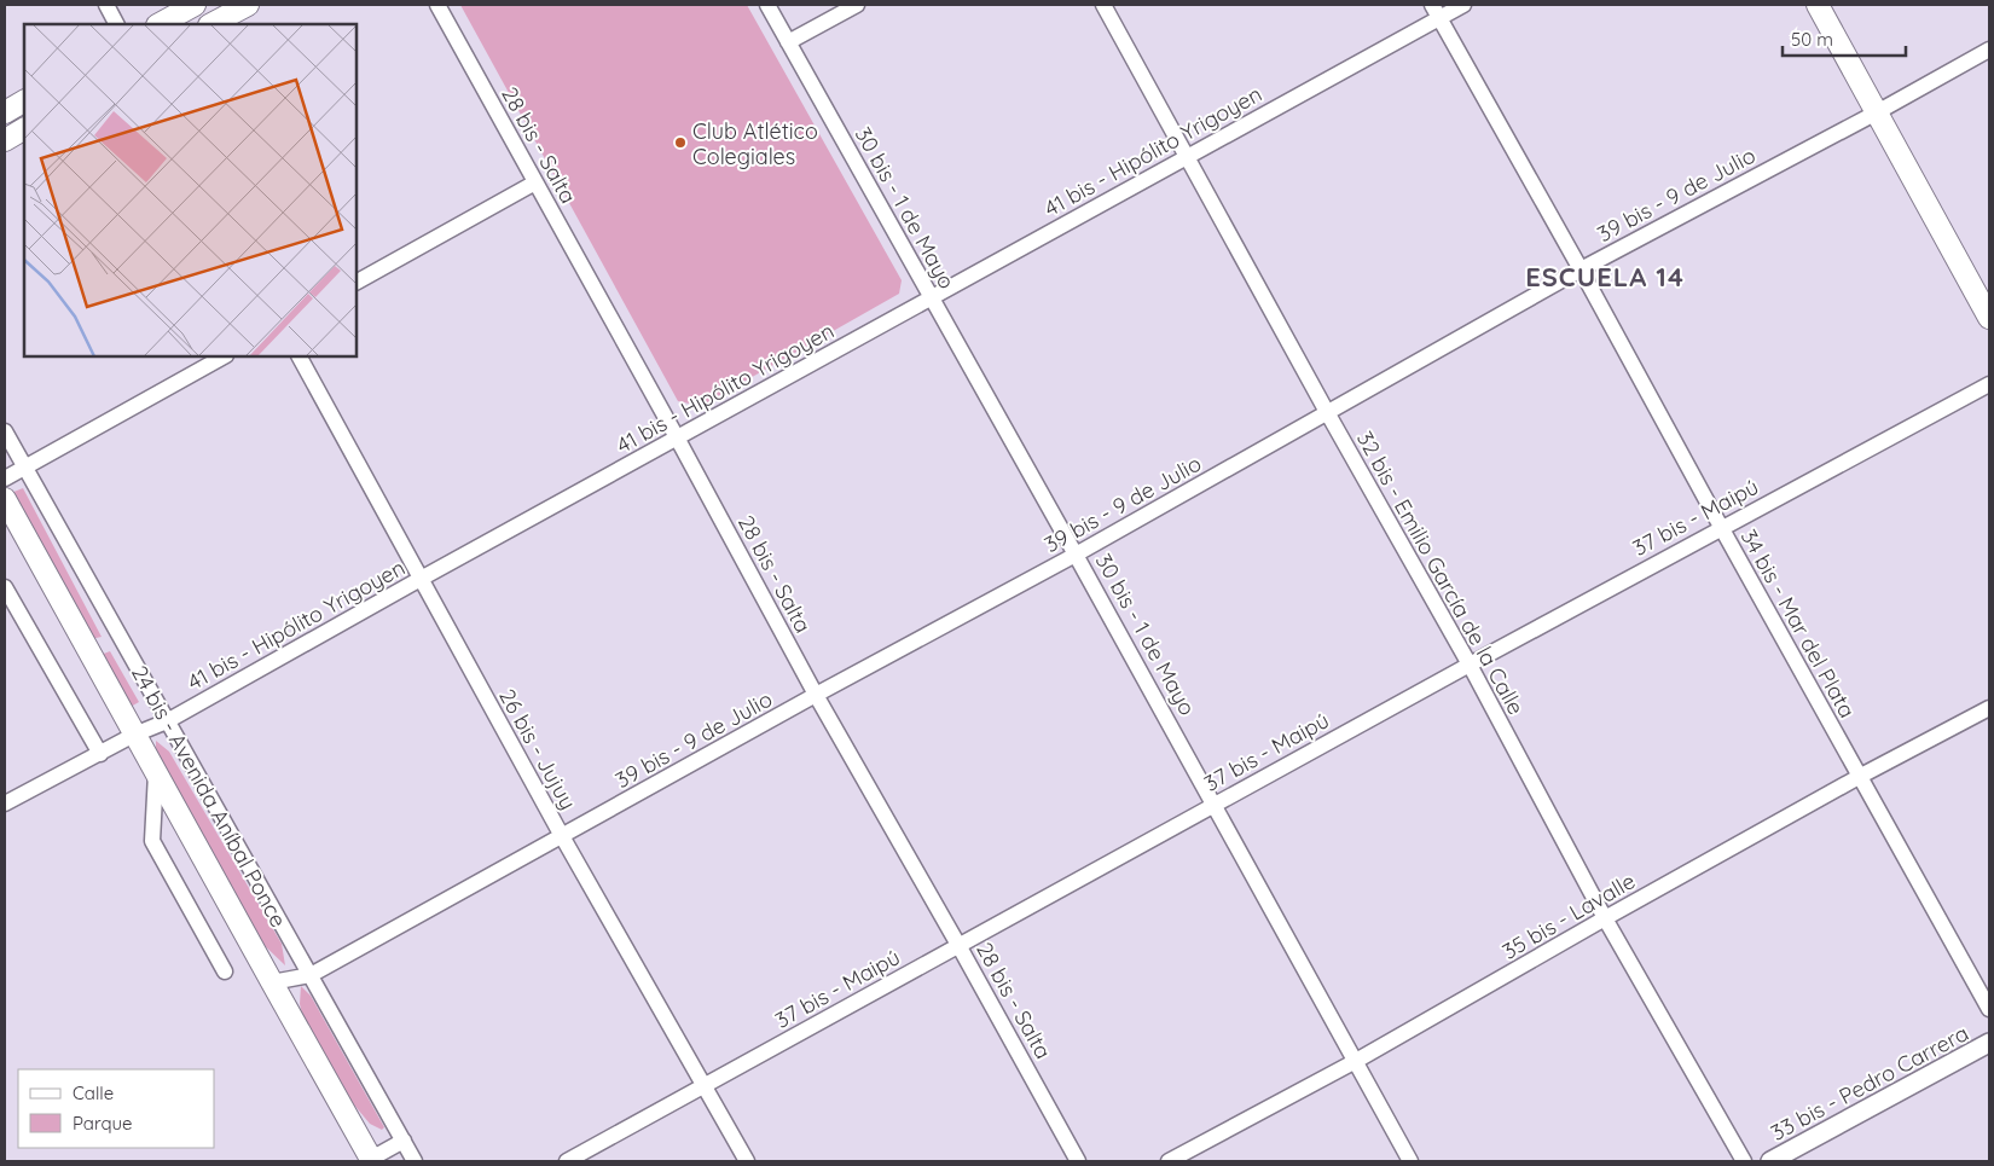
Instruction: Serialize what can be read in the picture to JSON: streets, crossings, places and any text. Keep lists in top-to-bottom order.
{
  "streets": {
    "main road": ["24 bis - Avenida Aníbal Ponce"],
    "street": [
      "28 bis - Salta",
      "41 bis - Hipólito Yrigoyen",
      "39 bis - 9 de Julio",
      "30 bis - 1 de Mayo",
      "37 bis - Maipú",
      "32 bis - Emilio García de la Calle",
      "34 bis - Mar del Plata",
      "26 bis - Jujuy",
      "35 bis - Lavalle",
      "33 bis - Pedro Carrera"
    ]
  },
  "crossings": [
    ["28 bis - Salta", "41 bis - Hipólito Yrigoyen"],
    ["28 bis - Salta", "39 bis - 9 de Julio"],
    ["28 bis - Salta", "37 bis - Maipú"],
    ["41 bis - Hipólito Yrigoyen", "30 bis - 1 de Mayo"],
    ["41 bis - Hipólito Yrigoyen", "32 bis - Emilio García de la Calle"],
    ["41 bis - Hipólito Yrigoyen", "34 bis - Mar del Plata"],
    ["41 bis - Hipólito Yrigoyen", "26 bis - Jujuy"],
    ["41 bis - Hipólito Yrigoyen", "24 bis - Avenida Aníbal Ponce"],
    ["39 bis - 9 de Julio", "30 bis - 1 de Mayo"],
    ["39 bis - 9 de Julio", "32 bis - Emilio García de la Calle"],
    ["39 bis - 9 de Julio", "34 bis - Mar del Plata"],
    ["39 bis - 9 de Julio", "26 bis - Jujuy"],
    ["39 bis - 9 de Julio", "24 bis - Avenida Aníbal Ponce"],
    ["30 bis - 1 de Mayo", "37 bis - Maipú"],
    ["30 bis - 1 de Mayo", "35 bis - Lavalle"],
    ["37 bis - Maipú", "32 bis - Emilio García de la Calle"],
    ["37 bis - Maipú", "34 bis - Mar del Plata"],
    ["37 bis - Maipú", "26 bis - Jujuy"],
    ["32 bis - Emilio García de la Calle", "35 bis - Lavalle"],
    ["34 bis - Mar del Plata", "35 bis - Lavalle"]
  ],
  "districts": ["ESCUELA 14"],
  "places": ["Club Atlético Colegiales"],
  "legend": ["Calle", "Parque"],
  "scale_bar": "50 m"
}
